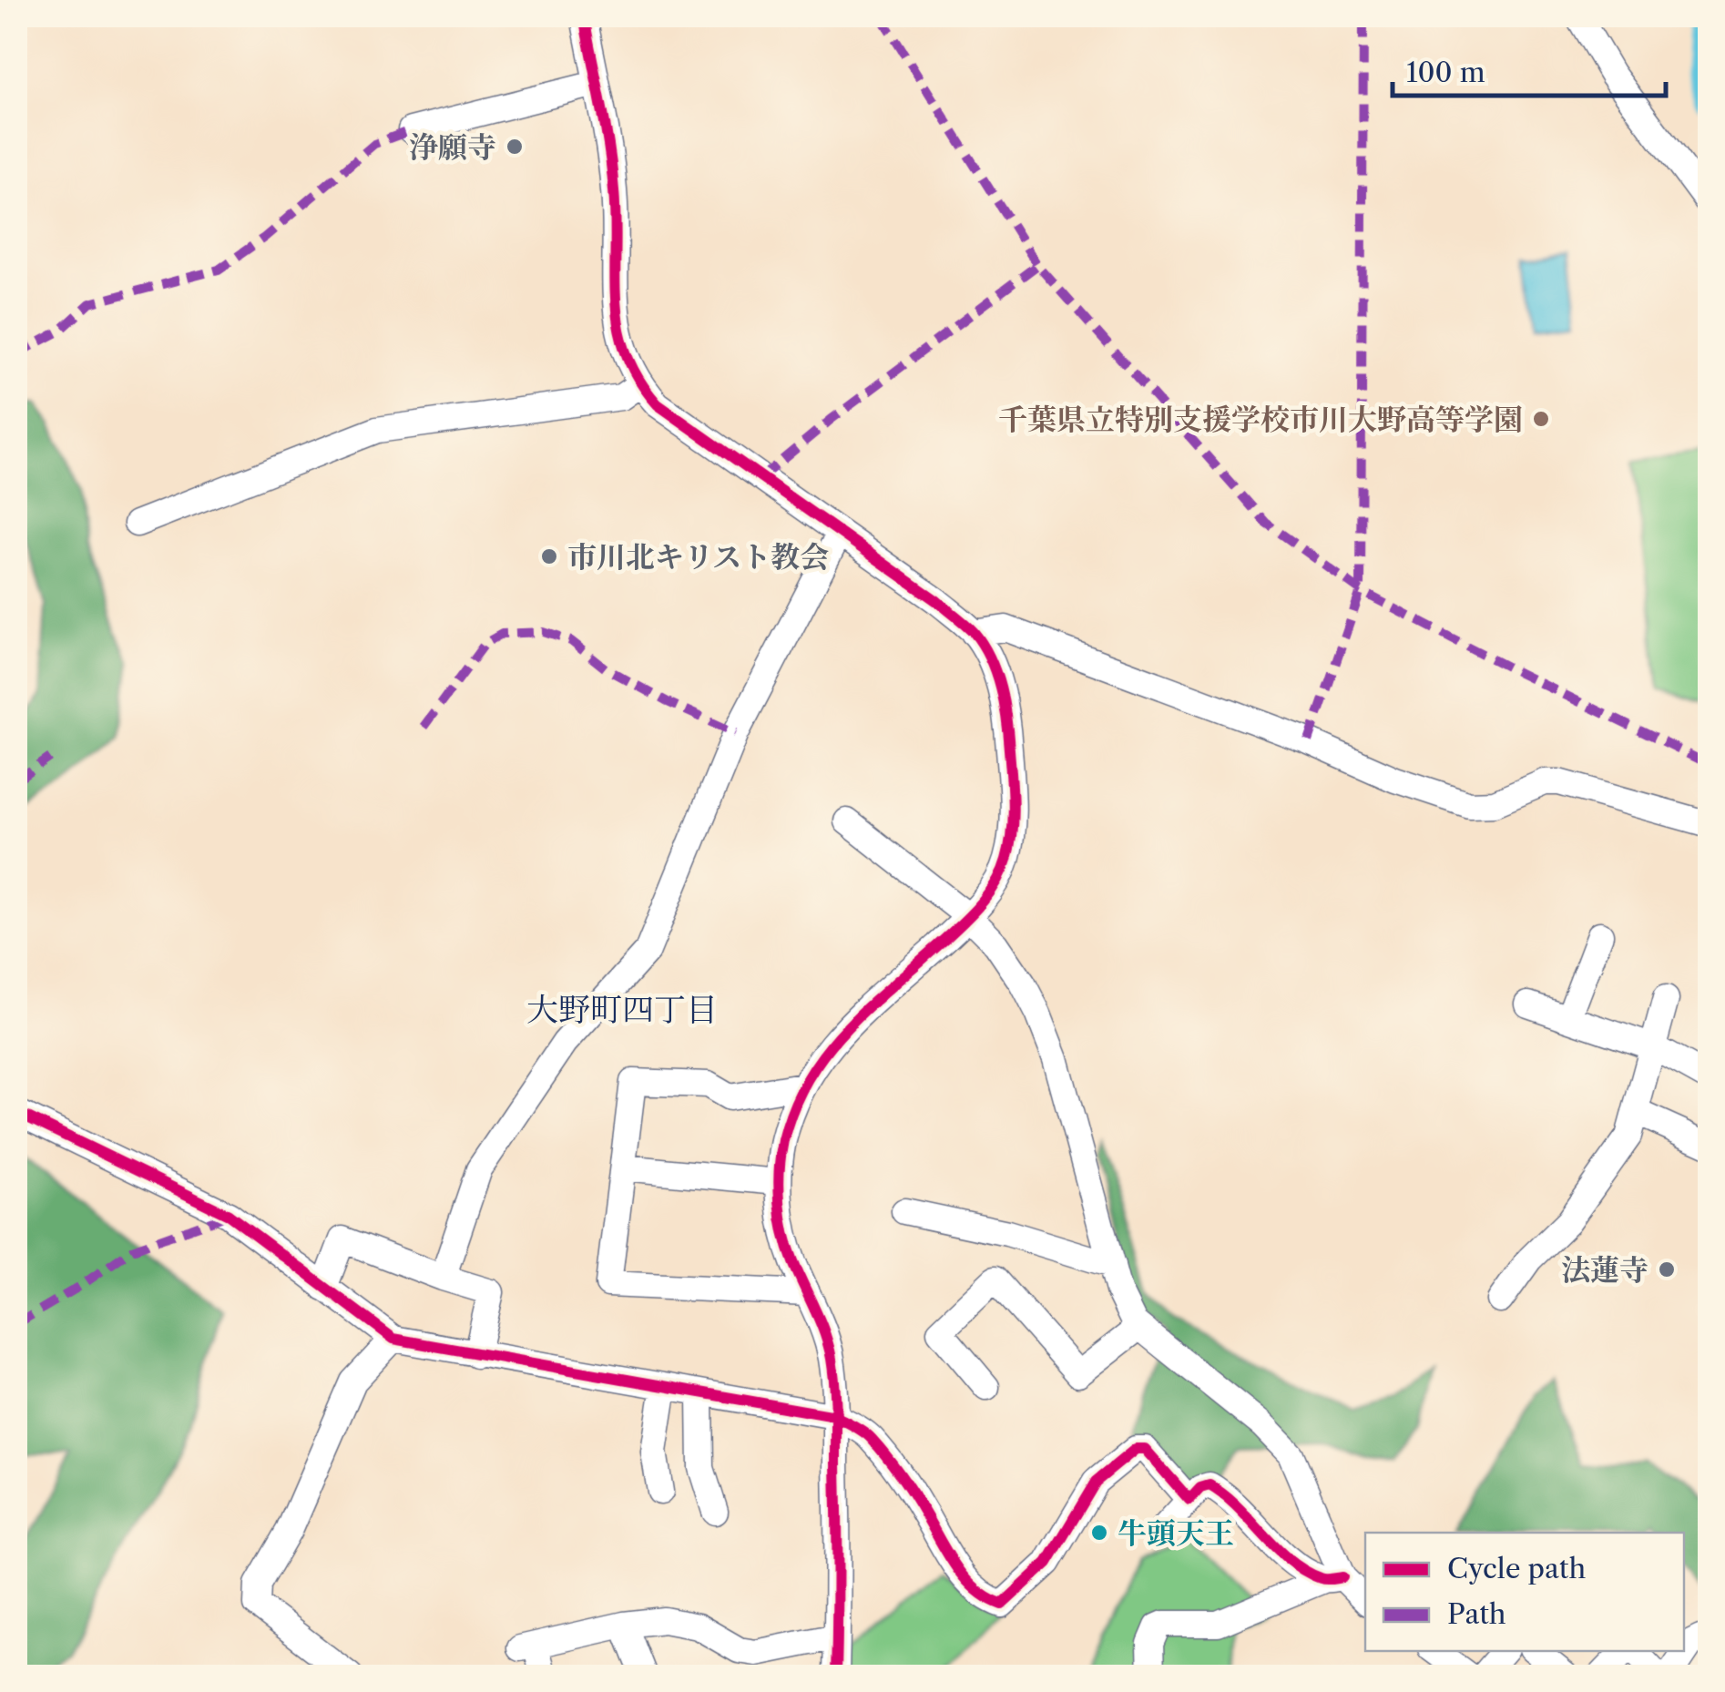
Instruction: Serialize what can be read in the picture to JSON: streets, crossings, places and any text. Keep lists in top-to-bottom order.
{
  "districts": ["大野町四丁目"],
  "places": [
    "浄願寺",
    "千葉県立特別支援学校市川大野高等学園",
    "市川北キリスト教会",
    "法蓮寺",
    "牛頭天王"
  ],
  "legend": ["Cycle path", "Path"],
  "scale_bar": "100 m"
}
